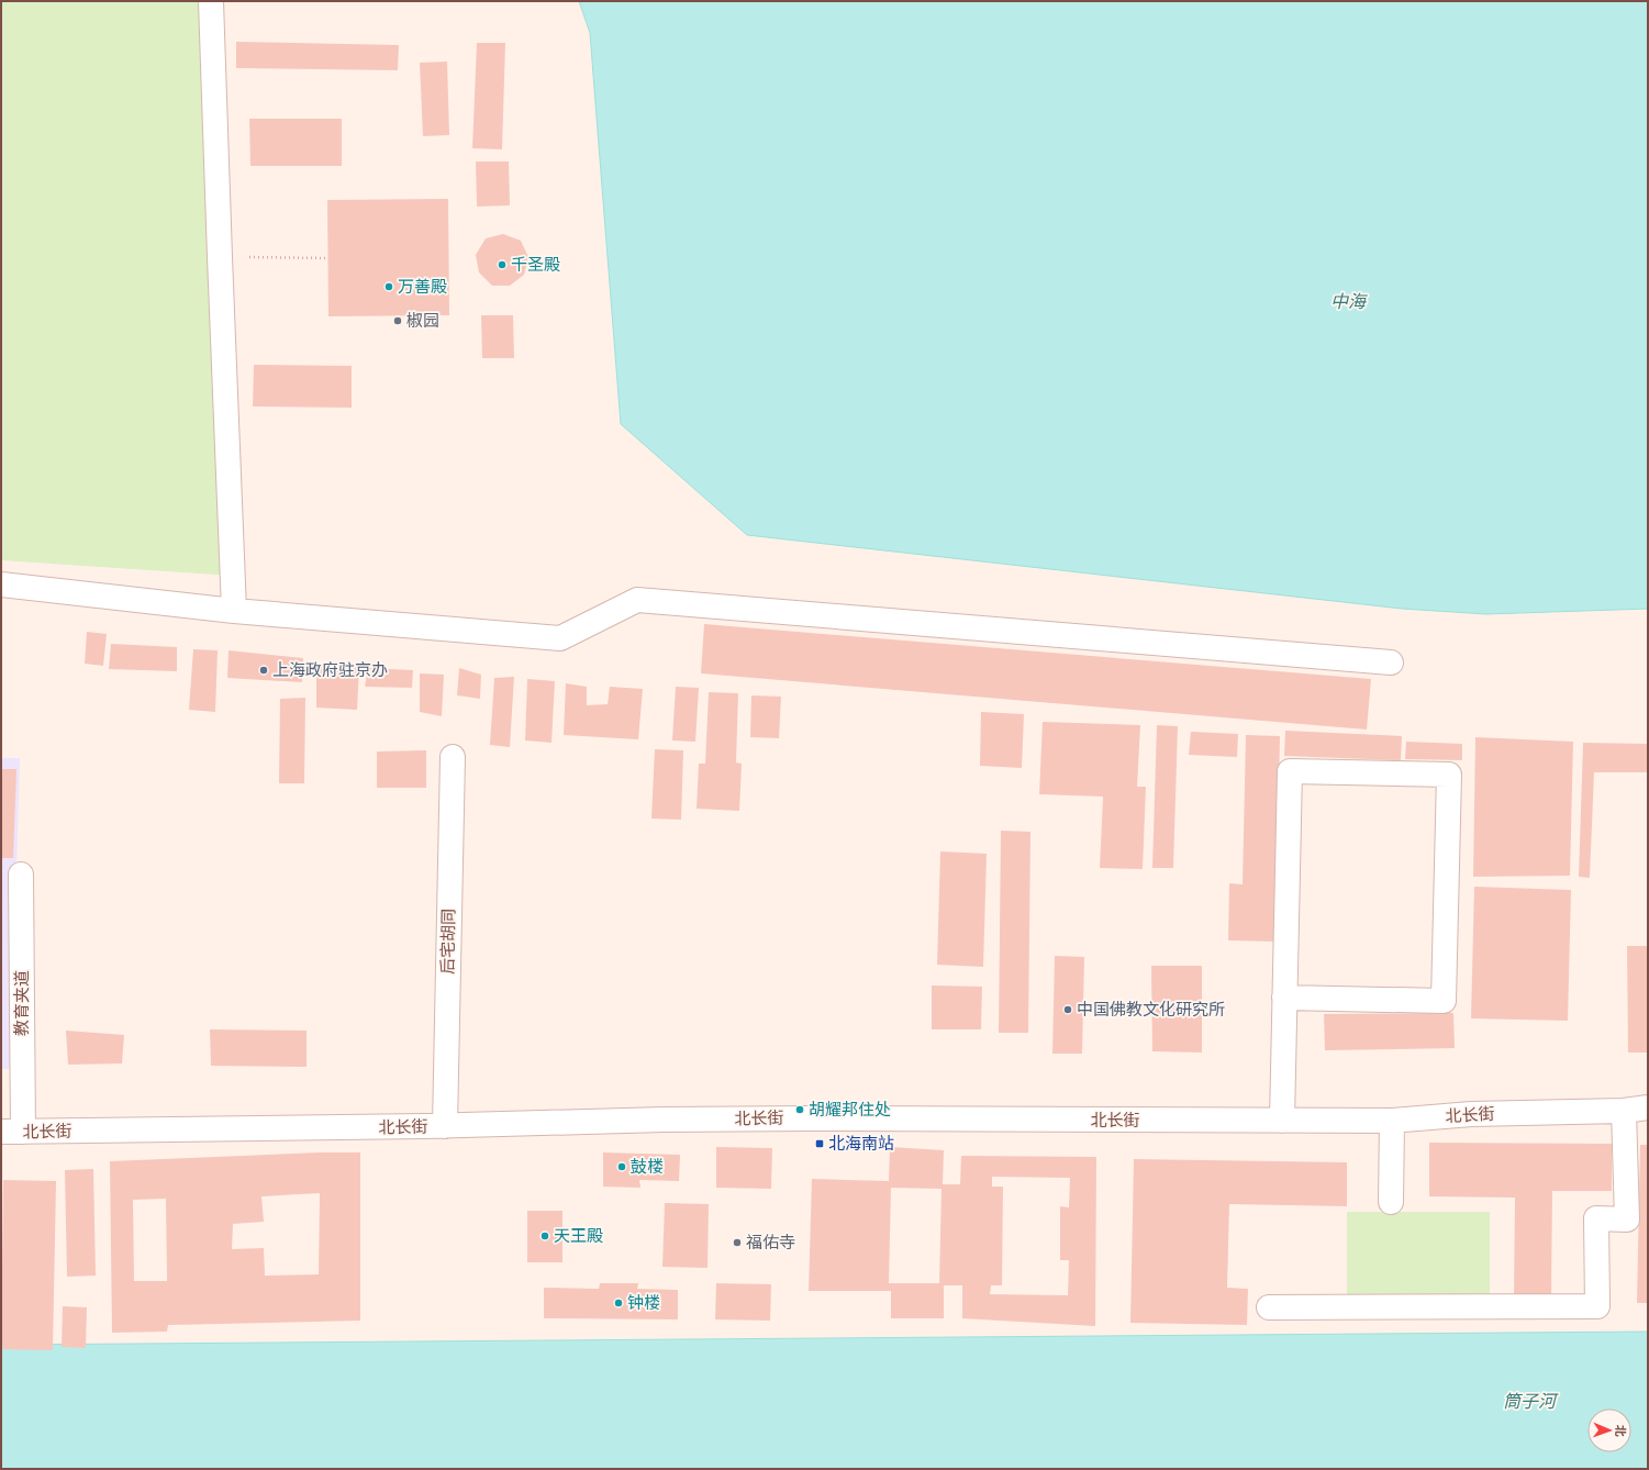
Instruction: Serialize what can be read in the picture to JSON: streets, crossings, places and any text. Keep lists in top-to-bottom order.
{
  "streets": {
    "street": ["后宅胡同", "教育夹道", "北长街"]
  },
  "crossings": [
    ["后宅胡同", "北长街"],
    ["教育夹道", "北长街"]
  ],
  "water": ["中海", "筒子河"],
  "places": {
    "other": [
      "千圣殿",
      "万善殿",
      "椒园",
      "上海政府驻京办",
      "中国佛教文化研究所",
      "胡耀邦住处",
      "鼓楼",
      "天王殿",
      "福佑寺",
      "钟楼"
    ],
    "transit": ["北海南站"]
  },
  "north": "right"
}
